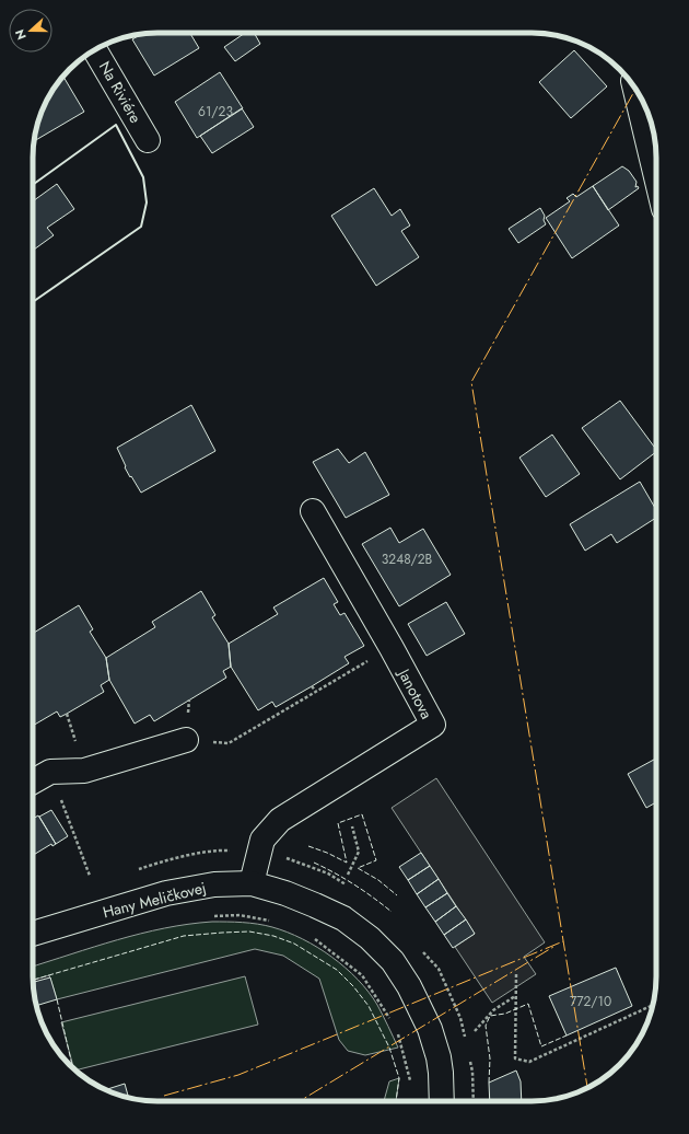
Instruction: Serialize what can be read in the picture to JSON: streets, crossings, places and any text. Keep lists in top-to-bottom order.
{
  "streets": {
    "street": ["Na Riviére", "Janotova", "Hany Meličkovej"]
  },
  "crossings": [
    ["Janotova", "Hany Meličkovej"]
  ],
  "house_numbers": ["61/23", "3248/2B", "772/10"],
  "north": "left"
}
